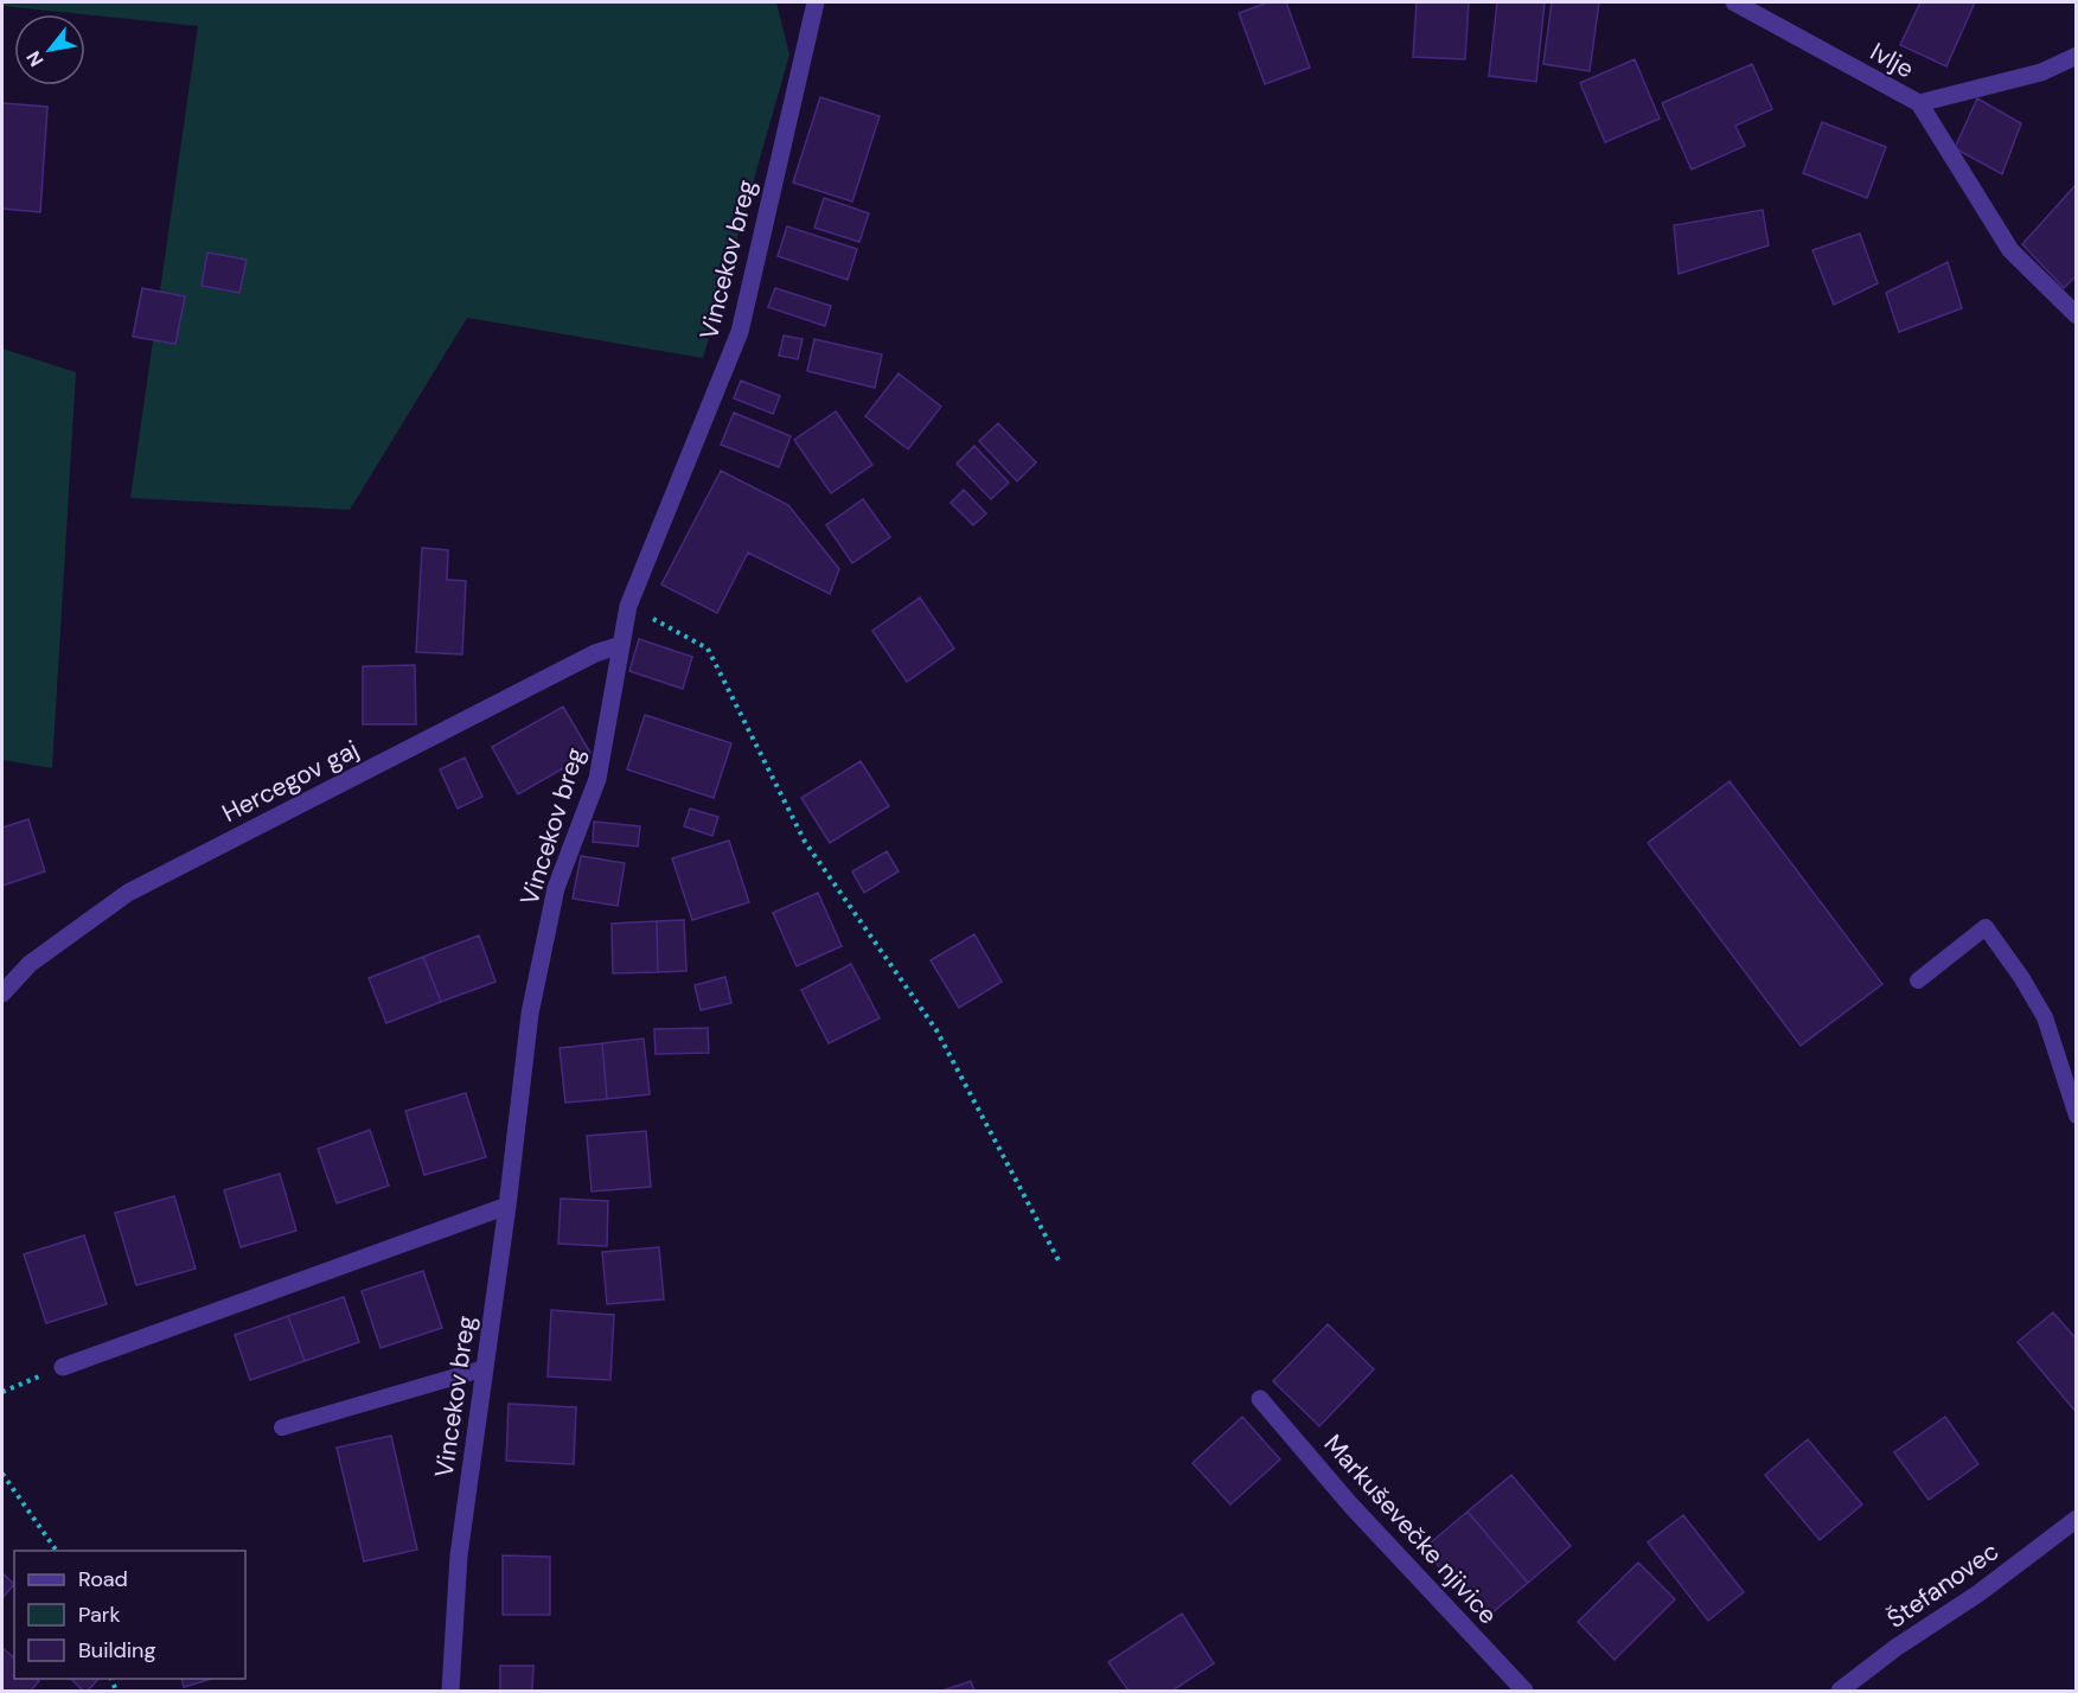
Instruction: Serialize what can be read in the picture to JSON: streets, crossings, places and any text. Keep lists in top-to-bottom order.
{
  "streets": {
    "street": [
      "Ivlje",
      "Vincekov breg",
      "Hercegov gaj",
      "Markuševečke njivice",
      "Štefanovec"
    ]
  },
  "crossings": [
    ["Vincekov breg", "Hercegov gaj"]
  ],
  "legend": ["Road", "Park", "Building"],
  "north": "bottom left"
}
